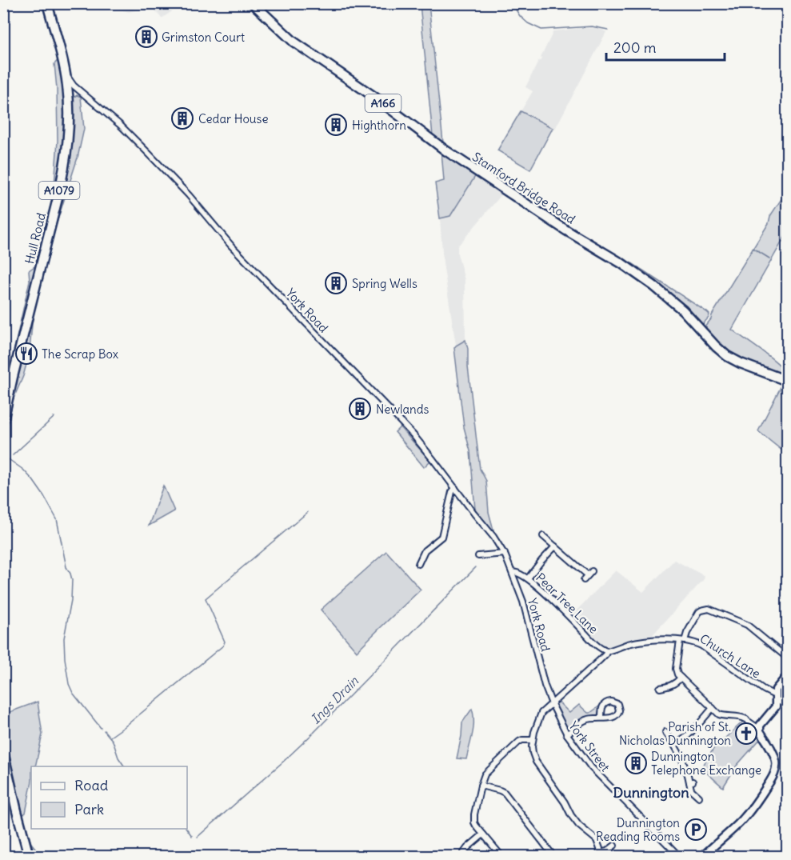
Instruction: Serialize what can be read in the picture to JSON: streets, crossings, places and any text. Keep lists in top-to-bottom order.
{
  "streets": {
    "highway": [
      "A166",
      "Stamford Bridge Road",
      "A1079",
      "Hull Road"
    ],
    "street": [
      "York Road",
      "Pear Tree Lane",
      "Church Lane",
      "York Street"
    ]
  },
  "crossings": [
    ["York Road", "Pear Tree Lane"],
    ["York Road", "York Street"],
    ["Pear Tree Lane", "Church Lane"]
  ],
  "districts": ["Dunnington"],
  "water": ["Ings Drain"],
  "places": {
    "building": [
      "Grimston Court",
      "Cedar House",
      "Highthorn",
      "Spring Wells",
      "Newlands",
      "Dunnington Telephone Exchange"
    ],
    "restaurant": ["The Scrap Box"],
    "church": ["Parish of St. Nicholas Dunnington"],
    "parking": ["Dunnington Reading Rooms"]
  },
  "legend": ["Road", "Park"],
  "scale_bar": "200 m"
}
